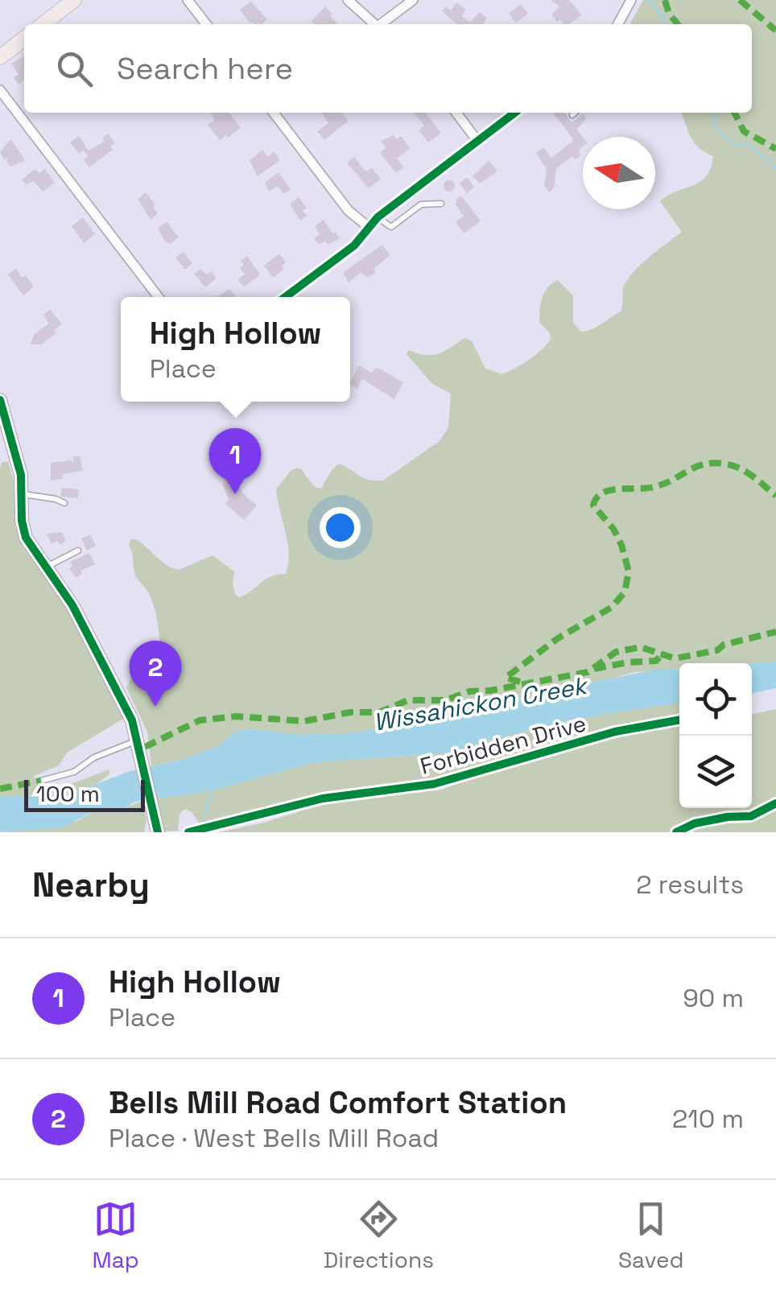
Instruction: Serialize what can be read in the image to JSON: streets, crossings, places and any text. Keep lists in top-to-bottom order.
{
  "streets": {
    "cycle path": ["Forbidden Drive"]
  },
  "water": ["Wissahickon Creek"],
  "scale_bar": "100 m",
  "north": "left",
  "page": {
    "search": "Search here",
    "popup": ["High Hollow", "Place"],
    "pins": ["1", "2"],
    "scale": "100 m",
    "heading": ["Nearby", "2 results"],
    "list": [
      {
        "mark": "1",
        "name": "High Hollow",
        "note": "Place",
        "value": "90 m"
      },
      {
        "mark": "2",
        "name": "Bells Mill Road Comfort Station",
        "note": "Place · West Bells Mill Road",
        "value": "210 m"
      }
    ],
    "nav": ["Map", "Directions", "Saved"]
  }
}
